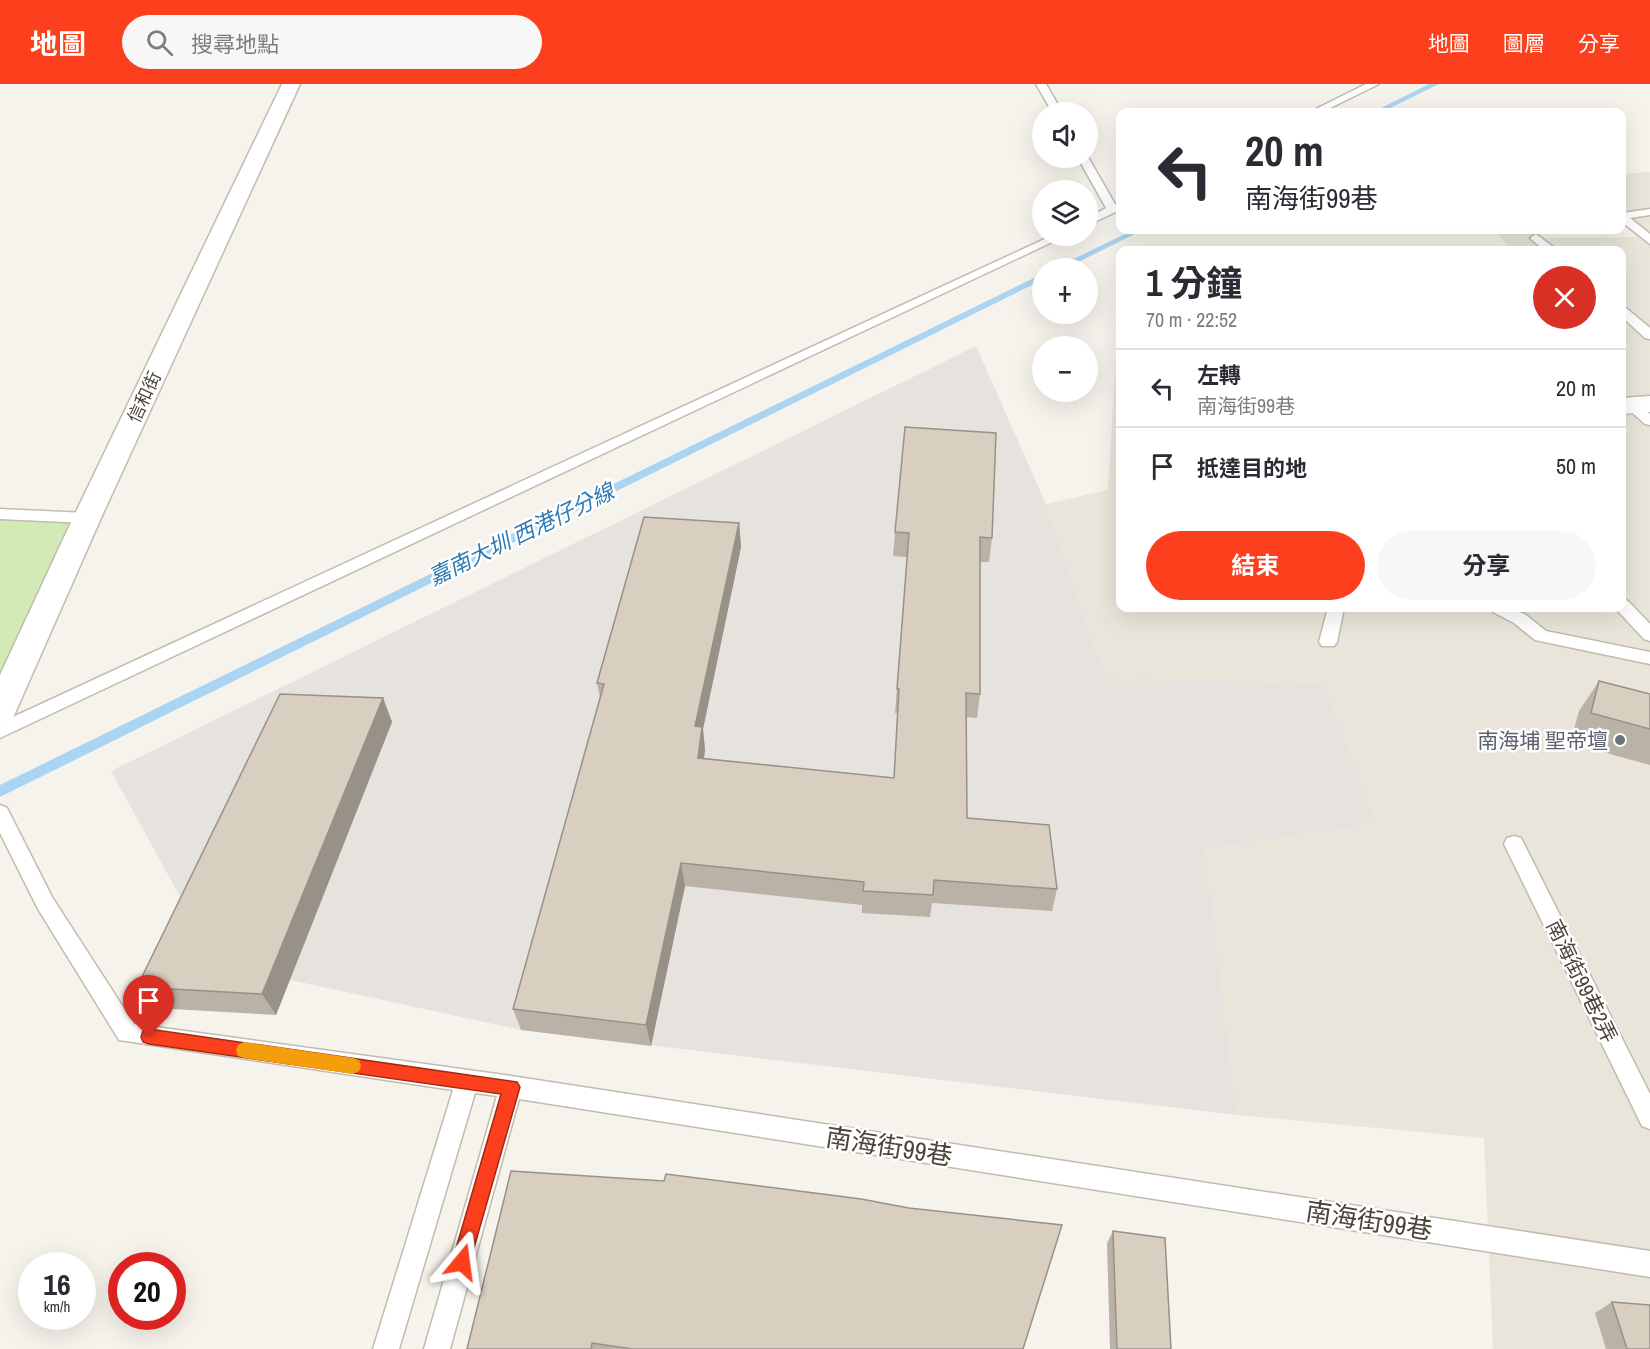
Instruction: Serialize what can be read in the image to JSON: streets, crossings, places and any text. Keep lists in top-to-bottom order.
{
  "streets": {
    "street": ["信和街"],
    "lane": ["南海街99巷2弄", "南海街99巷"]
  },
  "water": ["嘉南大圳 西港仔分線"],
  "places": ["南海埔 聖帝壇"],
  "page": {
    "header": "地圖",
    "search": "搜尋地點",
    "nav": ["地圖", "圖層", "分享"],
    "map_buttons": ["+", "−"],
    "turn": ["20 m", "南海街99巷"],
    "heading": ["1 分鐘", "70 m · 22:52"],
    "list": [
      {
        "name": "左轉",
        "note": "南海街99巷",
        "value": "20 m"
      },
      {
        "name": "抵達目的地",
        "value": "50 m"
      }
    ],
    "buttons": ["結束", "分享"],
    "speed": "16 km/h",
    "limit": "20"
  }
}
